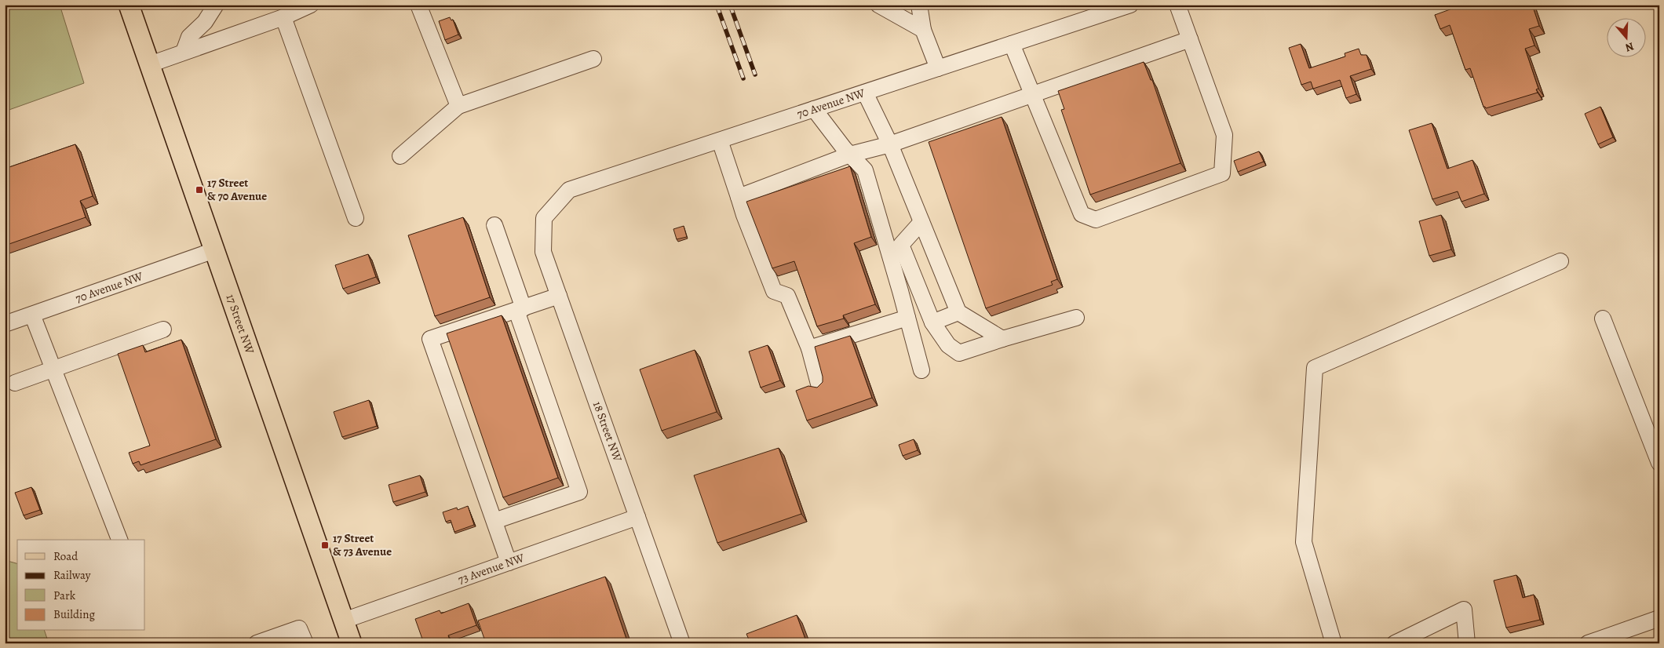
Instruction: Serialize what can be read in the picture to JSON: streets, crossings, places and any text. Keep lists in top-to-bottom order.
{
  "streets": {
    "main road": ["17 Street NW"],
    "street": ["70 Avenue NW", "18 Street NW", "73 Avenue NW"]
  },
  "crossings": [
    ["70 Avenue NW", "17 Street NW"],
    ["70 Avenue NW", "18 Street NW"],
    ["17 Street NW", "73 Avenue NW"],
    ["18 Street NW", "73 Avenue NW"]
  ],
  "places": {
    "transit": ["17 Street & 70 Avenue", "17 Street & 73 Avenue"]
  },
  "legend": [
    "Road",
    "Railway",
    "Park",
    "Building"
  ],
  "north": "bottom"
}
